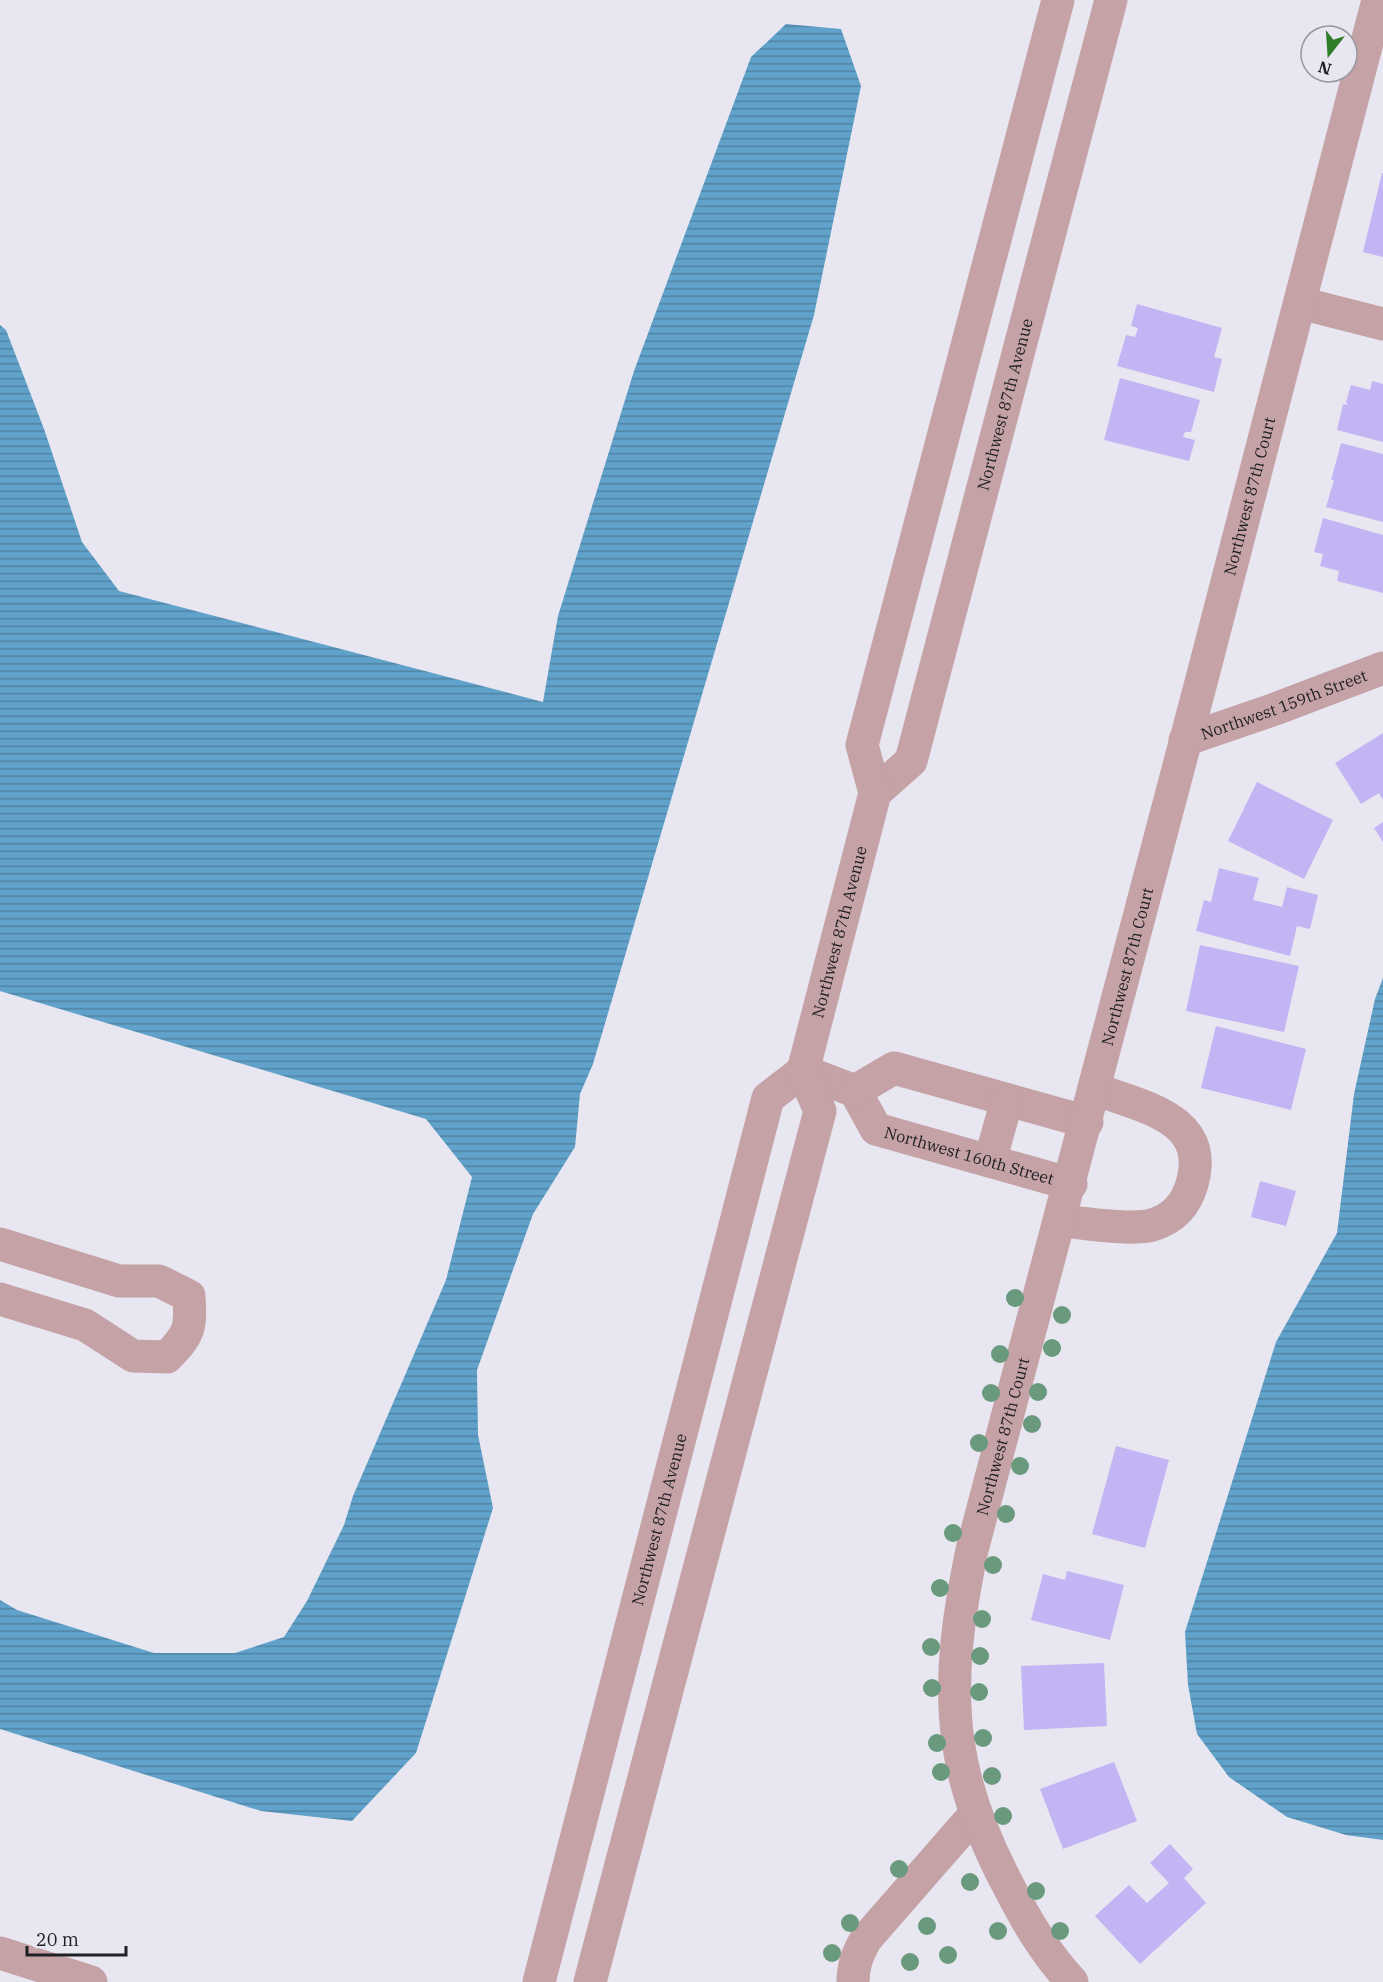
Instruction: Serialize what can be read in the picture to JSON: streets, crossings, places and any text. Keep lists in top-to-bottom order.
{
  "streets": {
    "street": [
      "Northwest 87th Avenue",
      "Northwest 87th Court",
      "Northwest 159th Street",
      "Northwest 160th Street"
    ]
  },
  "crossings": [
    ["Northwest 87th Court", "Northwest 159th Street"],
    ["Northwest 87th Court", "Northwest 160th Street"]
  ],
  "scale_bar": "20 m",
  "north": "bottom"
}
